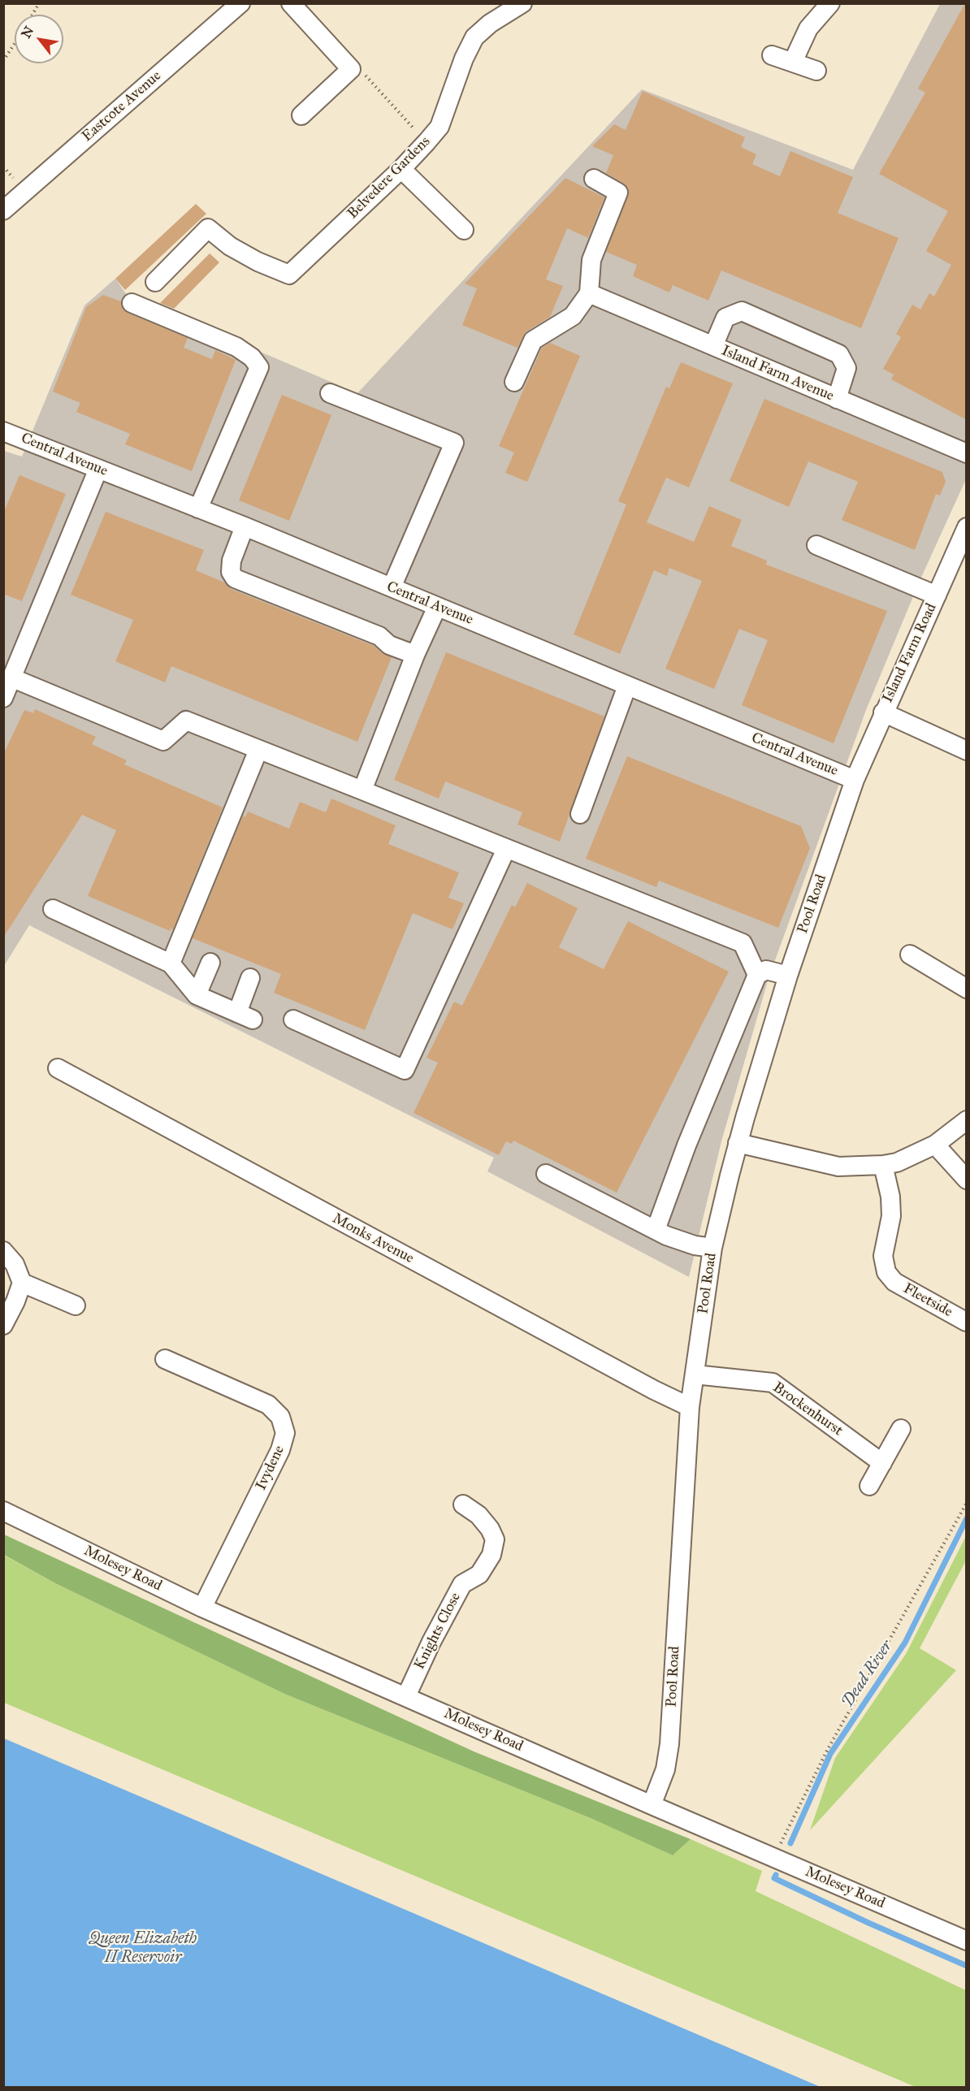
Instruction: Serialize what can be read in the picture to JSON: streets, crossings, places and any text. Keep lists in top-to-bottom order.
{
  "streets": {
    "street": [
      "Eastcote Avenue",
      "Belvedere Gardens",
      "Island Farm Avenue",
      "Central Avenue",
      "Island Farm Road",
      "Pool Road",
      "Monks Avenue",
      "Fleetside",
      "Brockenhurst",
      "Ivydene",
      "Molesey Road",
      "Knights Close"
    ]
  },
  "crossings": [
    ["Central Avenue", "Island Farm Road"],
    ["Central Avenue", "Pool Road"],
    ["Island Farm Road", "Pool Road"],
    ["Pool Road", "Monks Avenue"],
    ["Pool Road", "Brockenhurst"],
    ["Pool Road", "Molesey Road"],
    ["Ivydene", "Molesey Road"],
    ["Molesey Road", "Knights Close"]
  ],
  "water": ["Dead River", "Queen Elizabeth II Reservoir"],
  "north": "top left"
}
